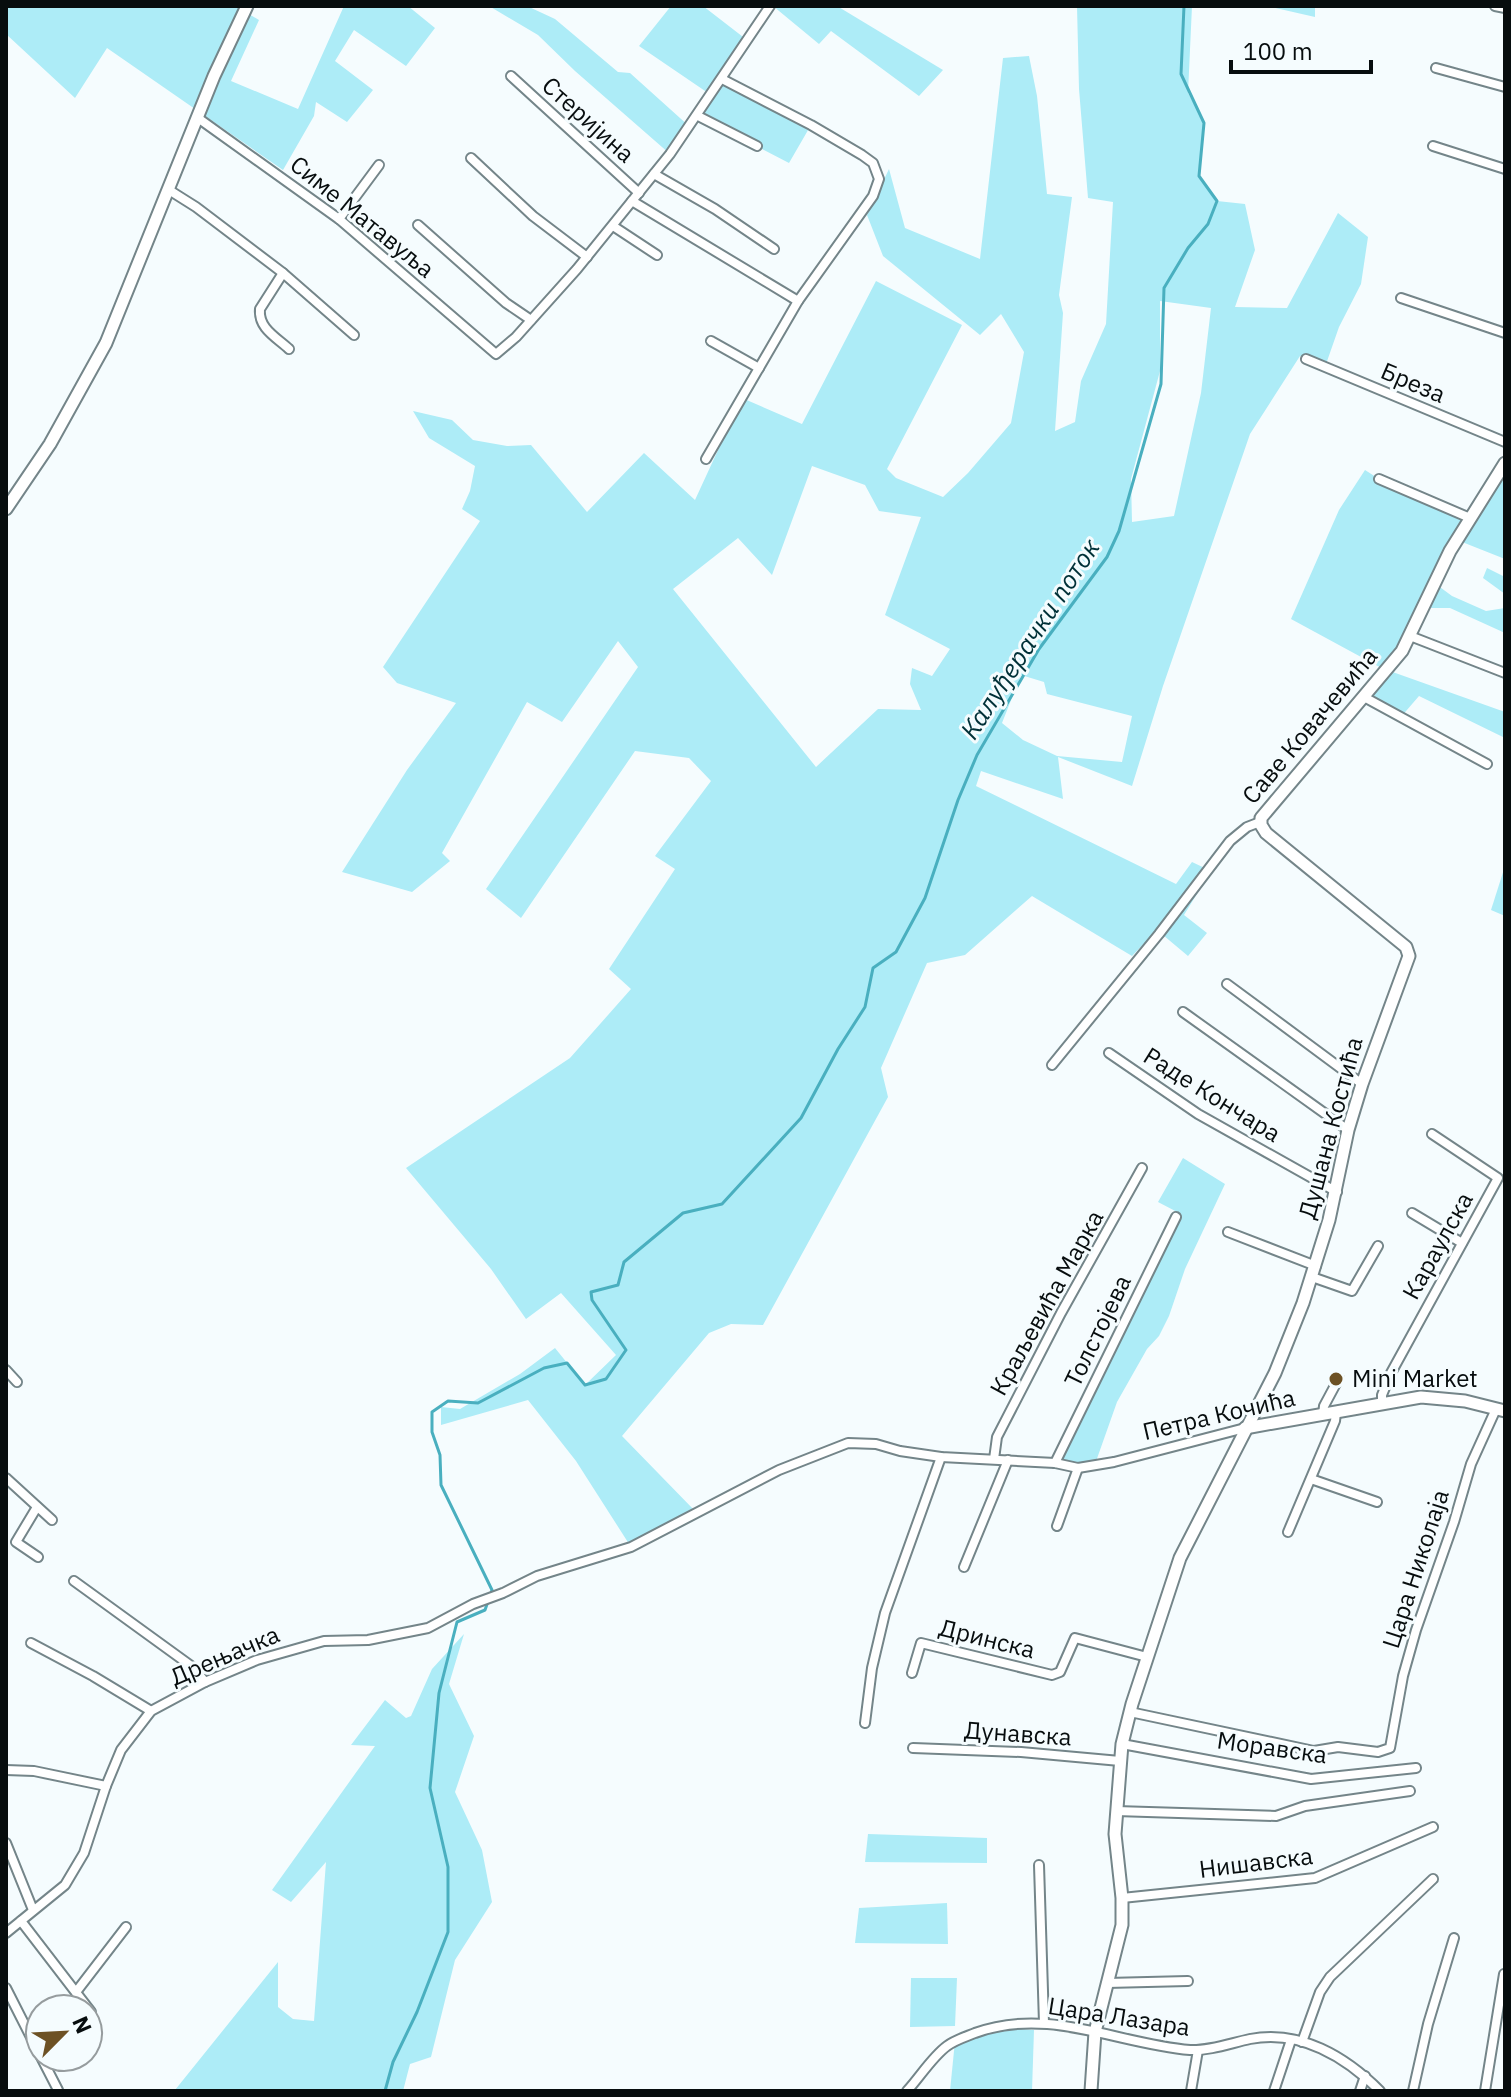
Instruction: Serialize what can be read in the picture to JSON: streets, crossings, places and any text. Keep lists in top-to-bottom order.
{
  "streets": {
    "street": [
      "Стеријина",
      "Симе Матавуља",
      "Бреза",
      "Саве Ковачевића",
      "Раде Кончара",
      "Душана Костића",
      "Караулска",
      "Краљевића Марка",
      "Толстојева",
      "Петра Кочића",
      "Цара Николаја",
      "Дринска",
      "Дрењачка",
      "Дунавска",
      "Моравска",
      "Нишавска",
      "Цара Лазара"
    ]
  },
  "crossings": [
    ["Саве Ковачевића", "Душана Костића"],
    ["Раде Кончара", "Душана Костића"],
    ["Душана Костића", "Петра Кочића"],
    ["Душана Костића", "Цара Николаја"],
    ["Душана Костића", "Дринска"],
    ["Душана Костића", "Дунавска"],
    ["Душана Костића", "Моравска"],
    ["Душана Костића", "Нишавска"],
    ["Душана Костића", "Цара Лазара"],
    ["Караулска", "Петра Кочића"],
    ["Краљевића Марка", "Петра Кочића"],
    ["Толстојева", "Петра Кочића"],
    ["Петра Кочића", "Цара Николаја"],
    ["Петра Кочића", "Дрењачка"]
  ],
  "water": ["Калуђерачки поток"],
  "places": ["Mini Market"],
  "scale_bar": "100 m",
  "north": "top right"
}
